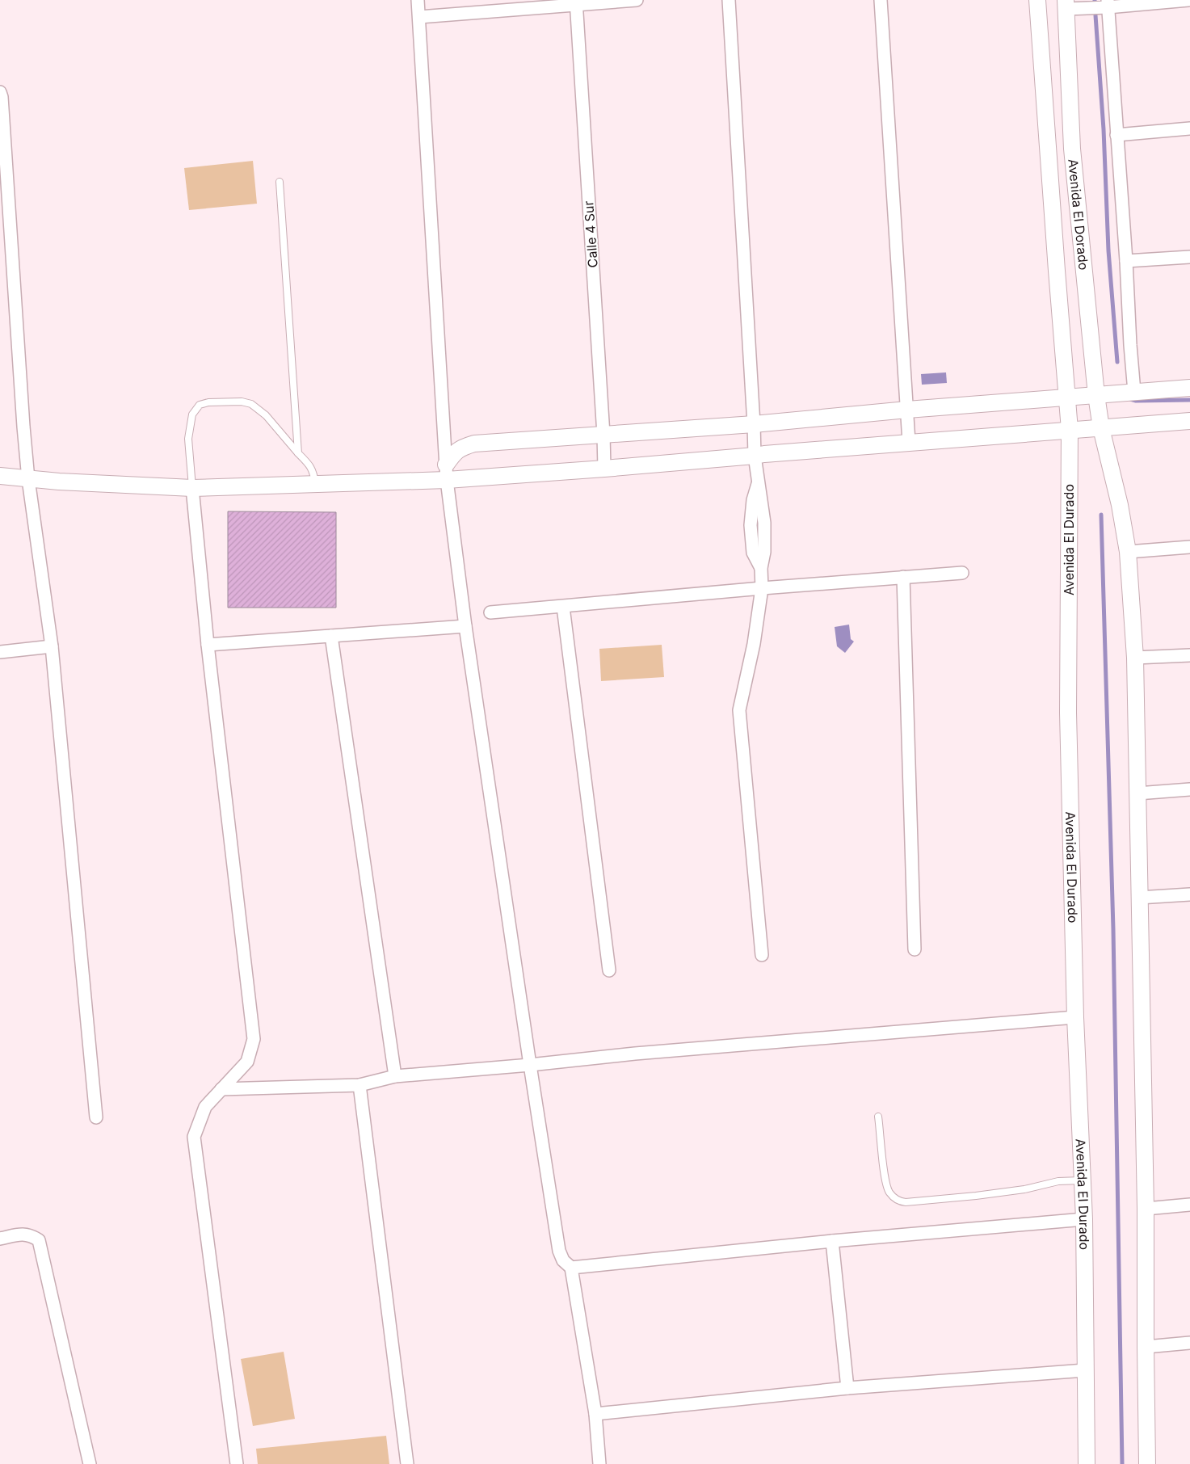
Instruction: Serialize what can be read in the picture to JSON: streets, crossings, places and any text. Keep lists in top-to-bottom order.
{
  "streets": {
    "main road": ["Avenida El Dorado", "Avenida El Durado"],
    "street": ["Calle 4 Sur"]
  },
  "crossings": [
    ["Avenida El Dorado", "Avenida El Durado"]
  ]
}
